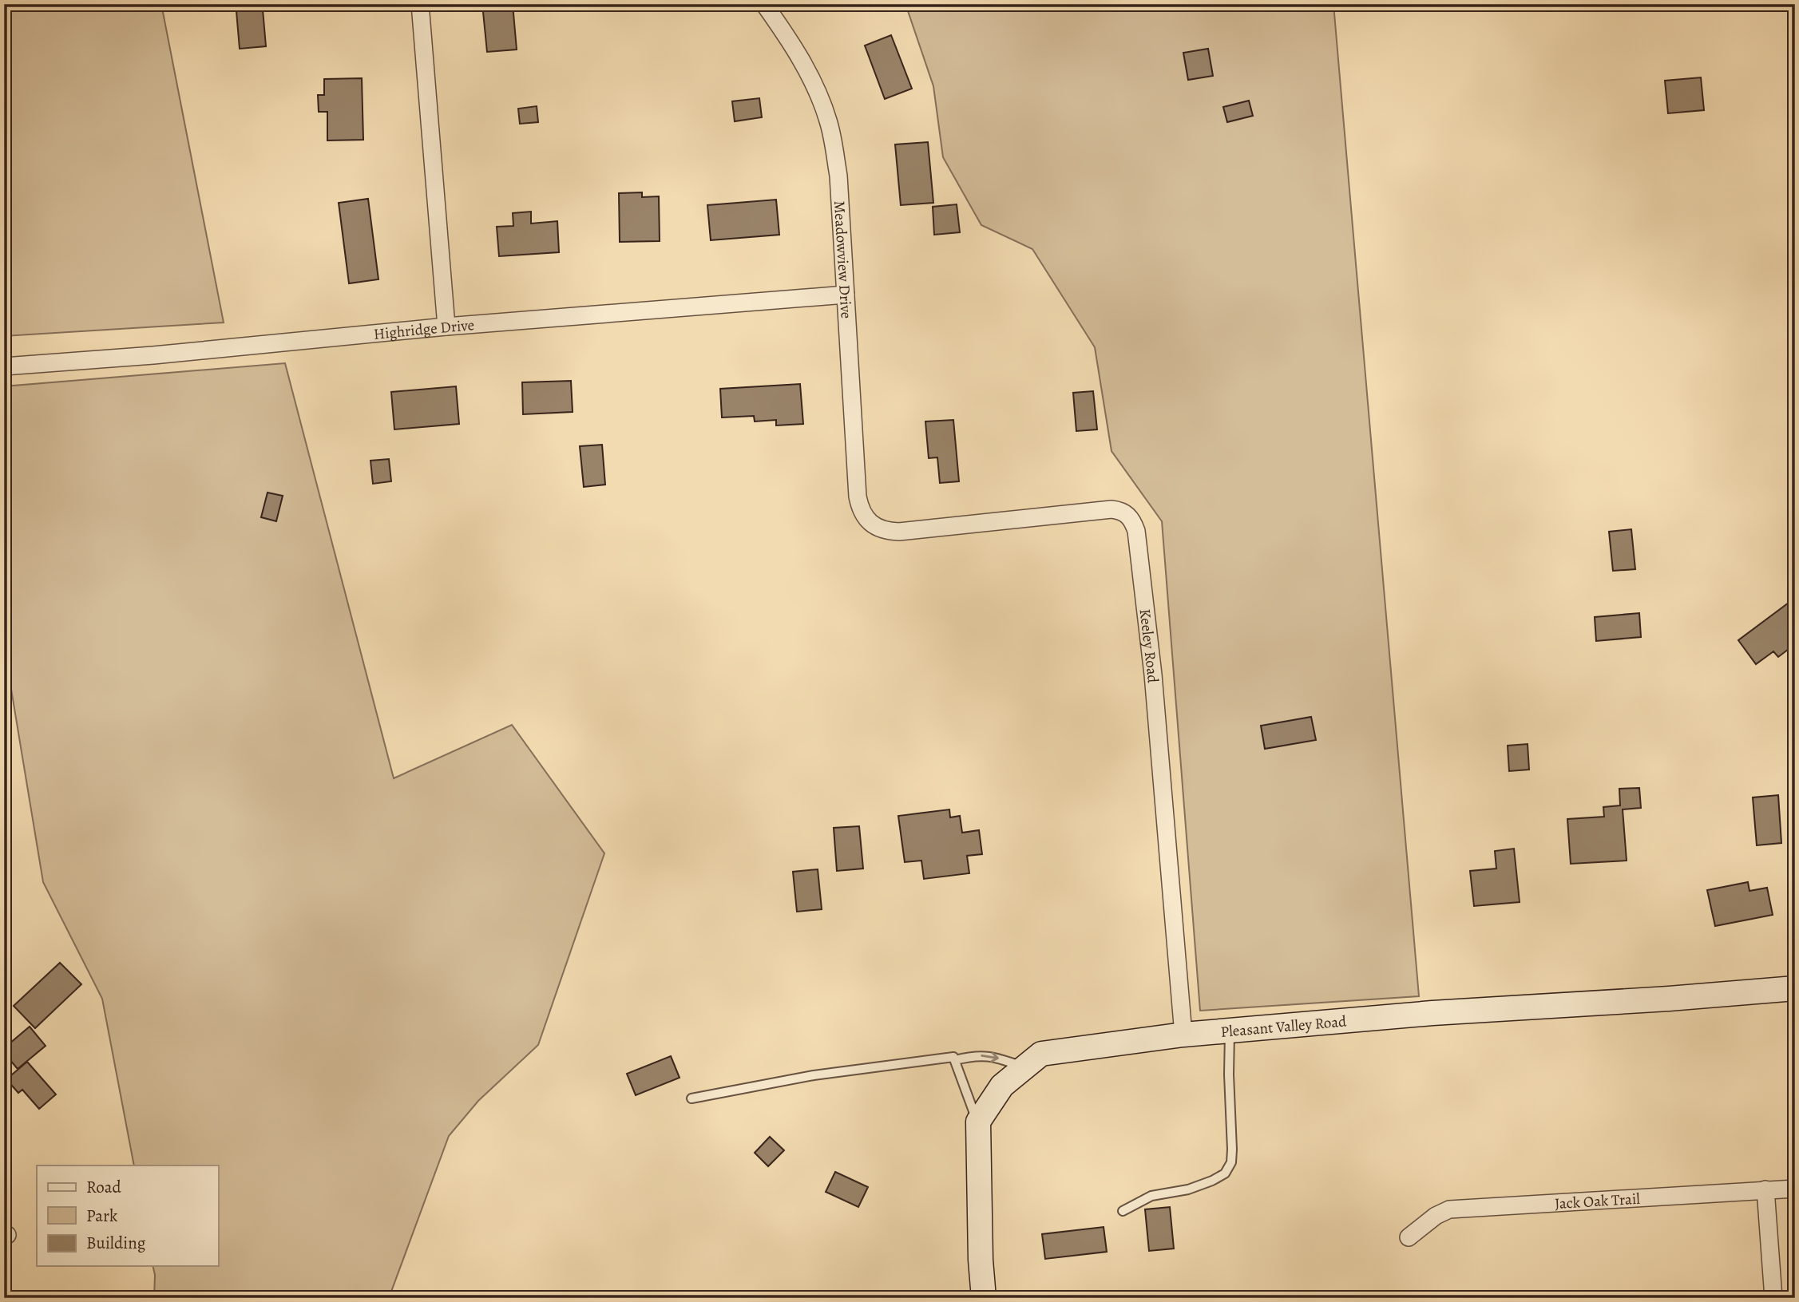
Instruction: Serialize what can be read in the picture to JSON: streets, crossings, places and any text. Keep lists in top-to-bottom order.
{
  "streets": {
    "street": [
      "Meadowview Drive",
      "Highridge Drive",
      "Keeley Road",
      "Pleasant Valley Road",
      "Jack Oak Trail"
    ]
  },
  "crossings": [
    ["Meadowview Drive", "Highridge Drive"],
    ["Meadowview Drive", "Keeley Road"],
    ["Keeley Road", "Pleasant Valley Road"]
  ],
  "legend": ["Road", "Park", "Building"]
}
